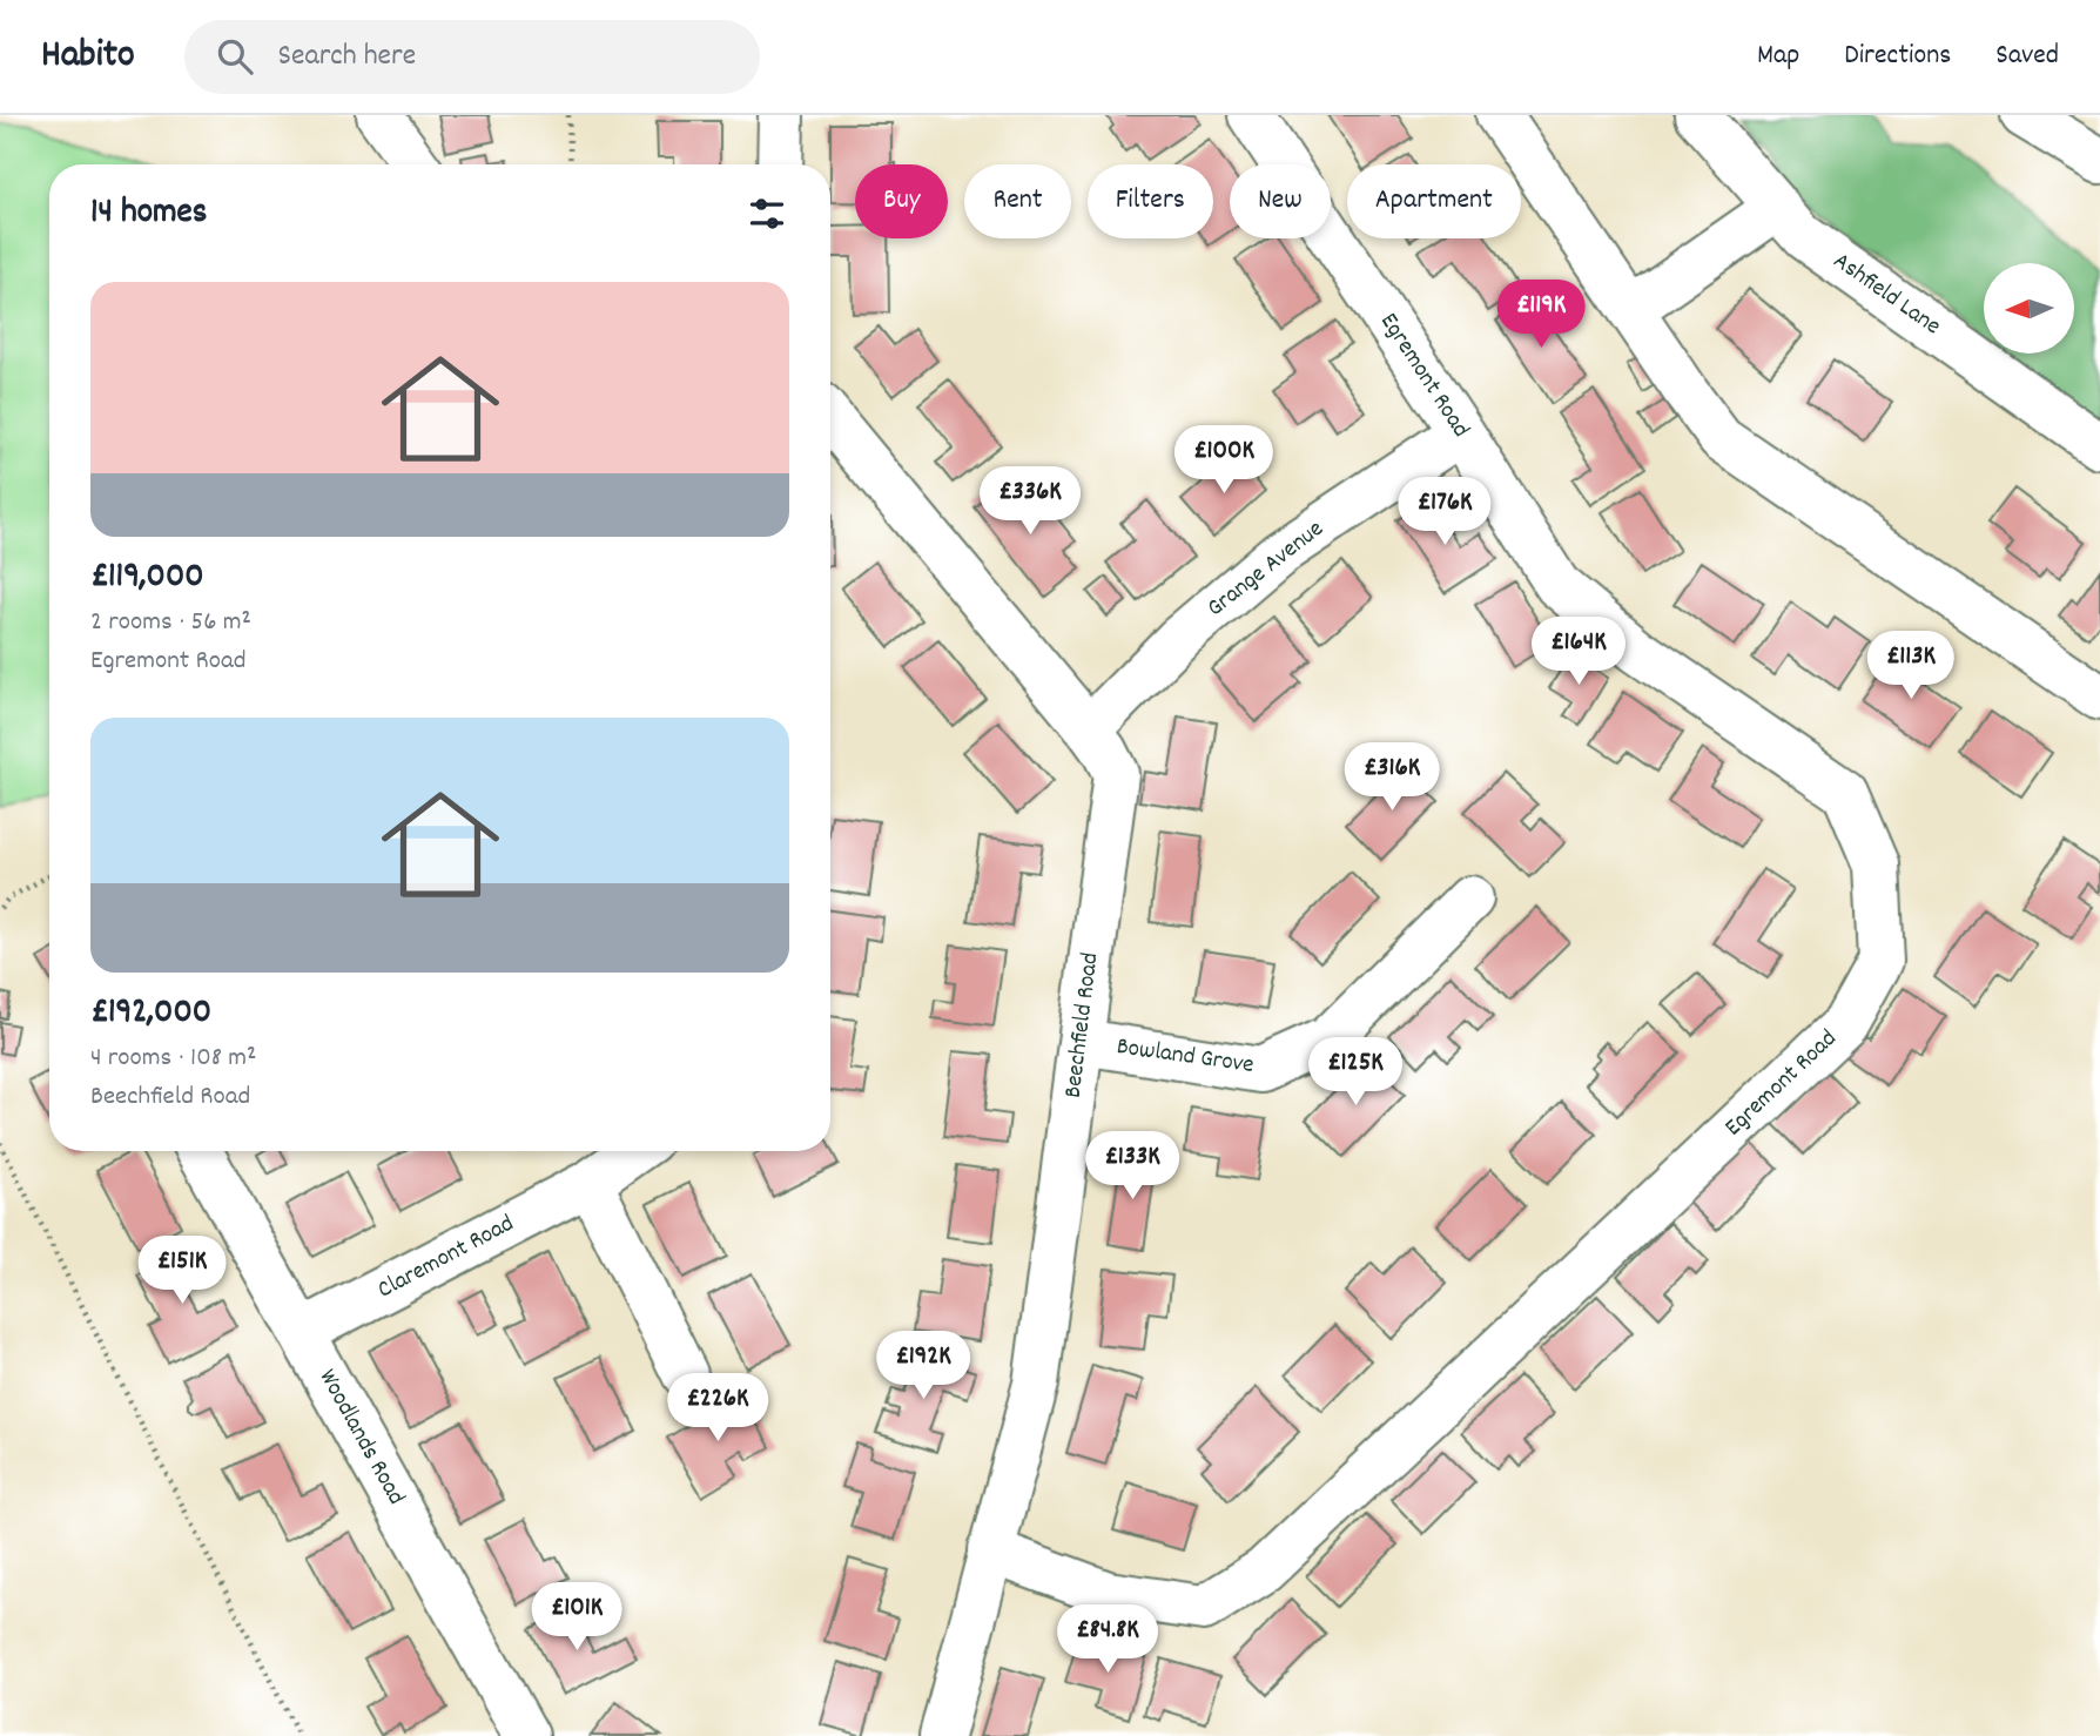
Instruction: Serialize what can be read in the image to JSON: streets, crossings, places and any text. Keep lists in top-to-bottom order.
{
  "streets": {
    "main road": [
      "Ashfield Lane",
      "Egremont Road",
      "Grange Avenue",
      "Beechfield Road",
      "Bowland Grove",
      "Claremont Road",
      "Woodlands Road"
    ]
  },
  "crossings": [
    ["Egremont Road", "Grange Avenue"],
    ["Egremont Road", "Beechfield Road"],
    ["Grange Avenue", "Beechfield Road"],
    ["Beechfield Road", "Bowland Grove"],
    ["Claremont Road", "Woodlands Road"]
  ],
  "north": "left",
  "page": {
    "header": "Habito",
    "search": "Search here",
    "nav": ["Map", "Directions", "Saved"],
    "chip": [
      "Buy",
      "Rent",
      "Filters",
      "New",
      "Apartment"
    ],
    "heading": "14 homes",
    "list": [
      {
        "name": "£119,000",
        "note": "2 rooms · 56 m² · Egremont Road"
      },
      {
        "name": "£192,000",
        "note": "4 rooms · 108 m² · Beechfield Road"
      }
    ],
    "price": [
      "£119K",
      "£100K",
      "£336K",
      "£176K",
      "£164K",
      "£113K",
      "£316K",
      "£125K",
      "£133K",
      "£151K",
      "£192K",
      "£226K",
      "£101K",
      "£84.8K"
    ]
  }
}
